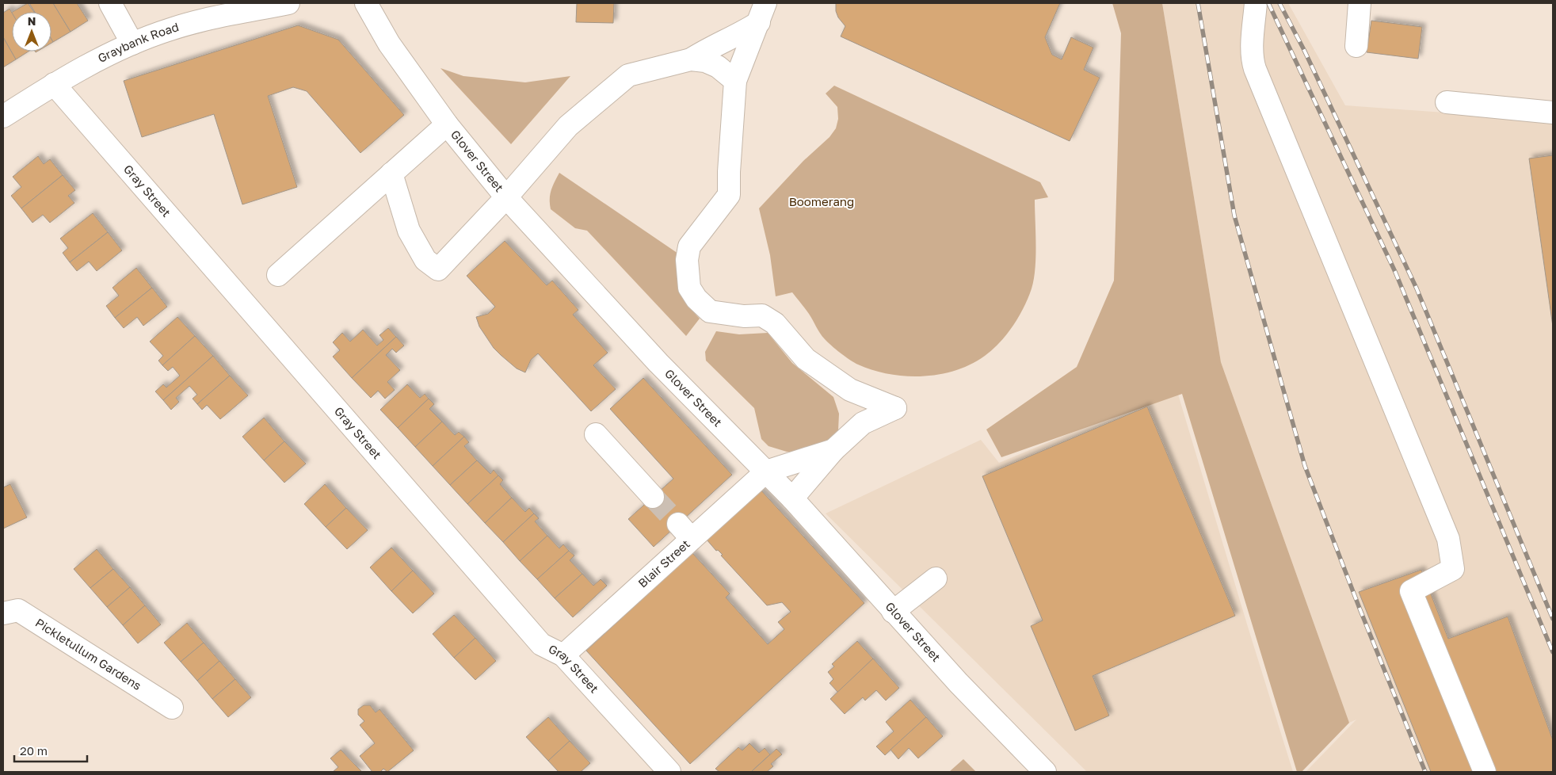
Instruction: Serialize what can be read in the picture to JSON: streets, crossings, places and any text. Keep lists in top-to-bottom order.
{
  "streets": {
    "street": [
      "Graybank Road",
      "Glover Street",
      "Gray Street",
      "Blair Street",
      "Pickletullum Gardens"
    ]
  },
  "crossings": [
    ["Graybank Road", "Gray Street"],
    ["Glover Street", "Blair Street"],
    ["Gray Street", "Blair Street"]
  ],
  "parks": ["Boomerang"],
  "scale_bar": "20 m",
  "north": "top"
}
